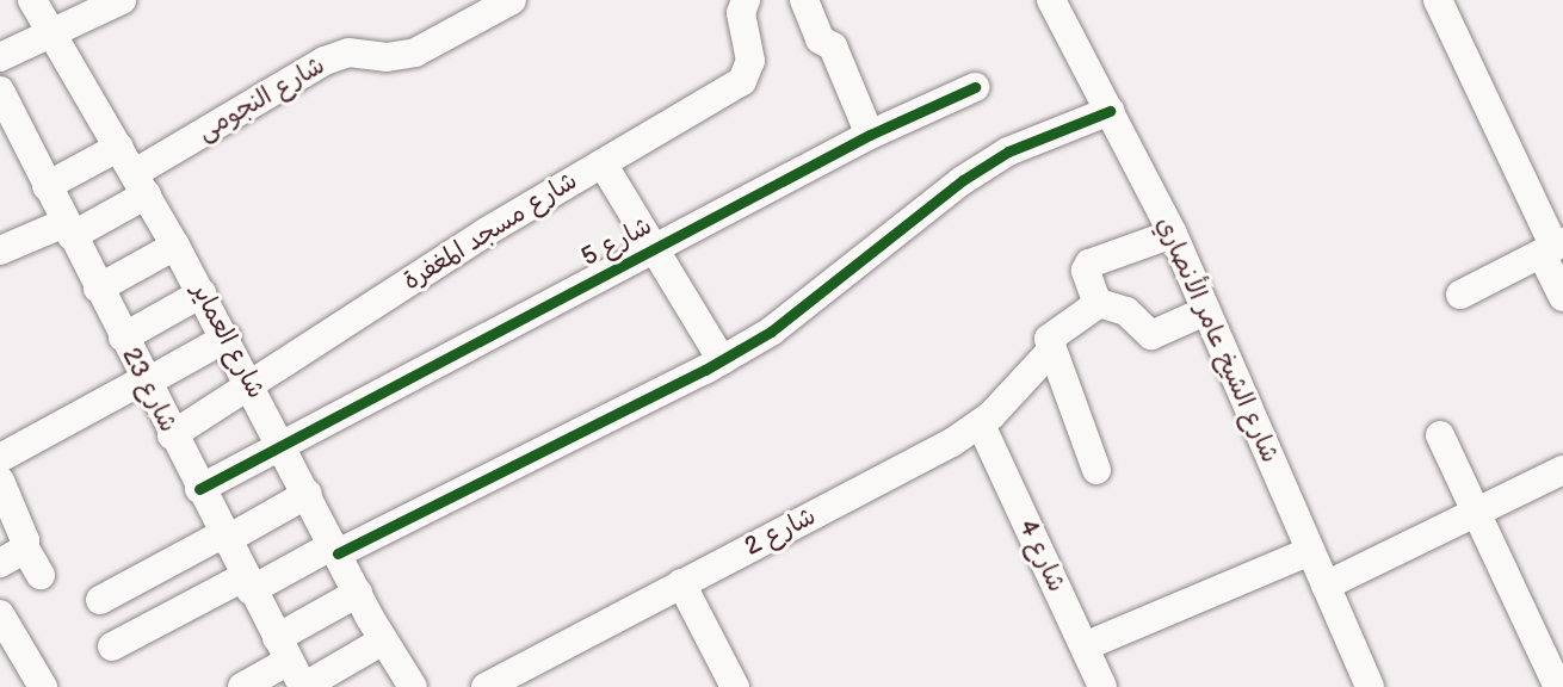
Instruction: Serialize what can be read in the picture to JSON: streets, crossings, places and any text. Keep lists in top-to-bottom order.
{
  "streets": {
    "street": [
      "شارع النجومى",
      "شارع مسجد المغفرة",
      "شارع 5",
      "شارع الشيخ عامر الأنصاري",
      "شارع العماير",
      "شارع 23",
      "شارع 2",
      "شارع 4"
    ]
  },
  "crossings": [
    ["شارع النجومى", "شارع العماير"],
    ["شارع النجومى", "شارع 23"],
    ["شارع مسجد المغفرة", "شارع العماير"],
    ["شارع مسجد المغفرة", "شارع 23"],
    ["شارع 5", "شارع العماير"],
    ["شارع 5", "شارع 23"],
    ["شارع 2", "شارع 4"]
  ]
}
